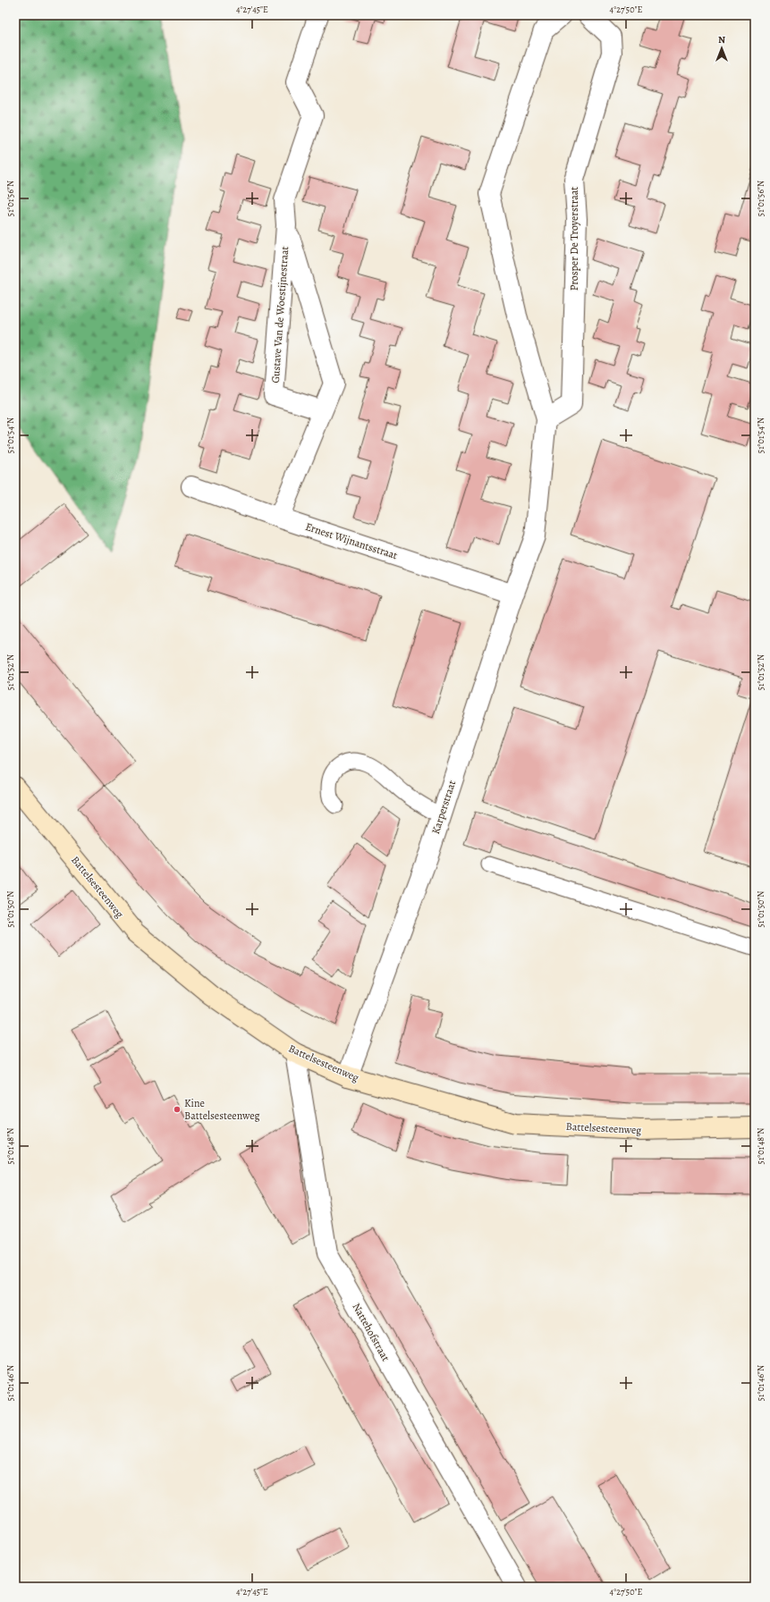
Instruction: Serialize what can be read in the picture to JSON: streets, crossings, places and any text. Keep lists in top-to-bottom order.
{
  "streets": {
    "main road": ["Battelsesteenweg"],
    "street": [
      "Prosper De Troyerstraat",
      "Gustave Van de Woestijnestraat",
      "Ernest Wijnantsstraat",
      "Karperstraat",
      "Nattehofstraat"
    ]
  },
  "crossings": [
    ["Prosper De Troyerstraat", "Karperstraat"],
    ["Gustave Van de Woestijnestraat", "Ernest Wijnantsstraat"],
    ["Ernest Wijnantsstraat", "Karperstraat"],
    ["Karperstraat", "Battelsesteenweg"],
    ["Battelsesteenweg", "Nattehofstraat"]
  ],
  "places": ["Kine Battelsesteenweg"],
  "north": "top",
  "coordinates": [
    "4°27'45\"E",
    "4°27'50\"E",
    "51°01'56\"N",
    "51°01'54\"N",
    "51°01'52\"N",
    "51°01'50\"N",
    "51°01'48\"N",
    "51°01'46\"N"
  ]
}
